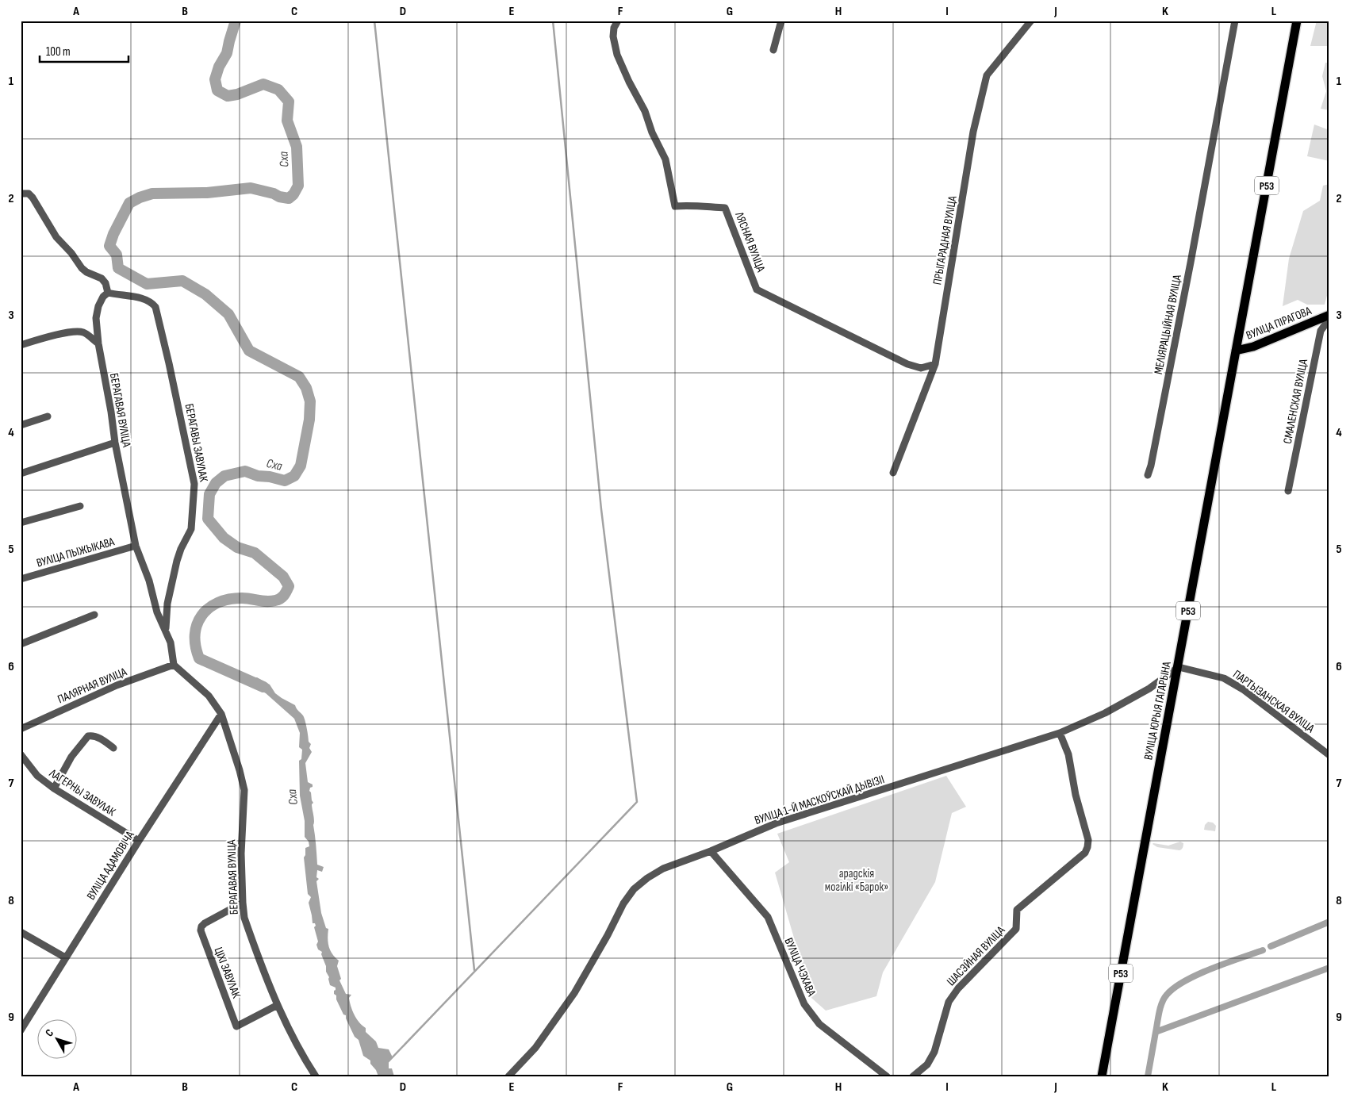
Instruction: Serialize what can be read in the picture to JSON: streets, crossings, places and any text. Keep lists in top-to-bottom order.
{
  "streets": {
    "main road": ["Р53", "ВУЛІЦА ПІРАГОВА", "ВУЛІЦА ЮРЫЯ ГАГАРЫНА"],
    "street": [
      "ПРЫГАРАДНАЯ ВУЛІЦА",
      "ЛЯСНАЯ ВУЛІЦА",
      "МЕЛІЯРАЦЫЙНАЯ ВУЛІЦА",
      "СМАЛЕНСКАЯ ВУЛІЦА",
      "БЕРАГАВАЯ ВУЛІЦА",
      "БЕРАГАВЫ ЗАВУЛАК",
      "ВУЛІЦА ПЫЖЫКАВА",
      "ПАЛЯРНАЯ ВУЛІЦА",
      "ПАРТЫЗАНСКАЯ ВУЛІЦА",
      "ЛАГЕРНЫ ЗАВУЛАК",
      "ВУЛІЦА 1-Й МАСКОЎСКАЙ ДЫВІЗІІ",
      "ВУЛІЦА АДАМОВІЧА",
      "ШАСЭЙНАЯ ВУЛІЦА",
      "ВУЛІЦА ЧЭХАВА",
      "ЦІХІ ЗАВУЛАК"
    ]
  },
  "crossings": [
    ["Р53", "ВУЛІЦА ПІРАГОВА"],
    ["Р53", "ВУЛІЦА ЮРЫЯ ГАГАРЫНА"],
    ["ПРЫГАРАДНАЯ ВУЛІЦА", "ЛЯСНАЯ ВУЛІЦА"],
    ["ВУЛІЦА ПІРАГОВА", "ВУЛІЦА ЮРЫЯ ГАГАРЫНА"],
    ["БЕРАГАВАЯ ВУЛІЦА", "БЕРАГАВЫ ЗАВУЛАК"],
    ["БЕРАГАВАЯ ВУЛІЦА", "ВУЛІЦА ПЫЖЫКАВА"],
    ["БЕРАГАВАЯ ВУЛІЦА", "ПАЛЯРНАЯ ВУЛІЦА"],
    ["БЕРАГАВАЯ ВУЛІЦА", "ВУЛІЦА АДАМОВІЧА"],
    ["БЕРАГАВАЯ ВУЛІЦА", "ЦІХІ ЗАВУЛАК"],
    ["ПАРТЫЗАНСКАЯ ВУЛІЦА", "ВУЛІЦА ЮРЫЯ ГАГАРЫНА"],
    ["ПАРТЫЗАНСКАЯ ВУЛІЦА", "ВУЛІЦА 1-Й МАСКОЎСКАЙ ДЫВІЗІІ"],
    ["ВУЛІЦА ЮРЫЯ ГАГАРЫНА", "ВУЛІЦА 1-Й МАСКОЎСКАЙ ДЫВІЗІІ"],
    ["ЛАГЕРНЫ ЗАВУЛАК", "ВУЛІЦА АДАМОВІЧА"],
    ["ВУЛІЦА 1-Й МАСКОЎСКАЙ ДЫВІЗІІ", "ШАСЭЙНАЯ ВУЛІЦА"],
    ["ВУЛІЦА 1-Й МАСКОЎСКАЙ ДЫВІЗІІ", "ВУЛІЦА ЧЭХАВА"]
  ],
  "water": ["Сха"],
  "parks": ["арадскія могілкі «Барок»"],
  "scale_bar": "100 m",
  "north": "top left",
  "grid": {
    "columns": [
      "A",
      "B",
      "C",
      "D",
      "E",
      "F",
      "G",
      "H",
      "I",
      "J",
      "K",
      "L"
    ],
    "rows": [
      "1",
      "2",
      "3",
      "4",
      "5",
      "6",
      "7",
      "8",
      "9"
    ]
  }
}
